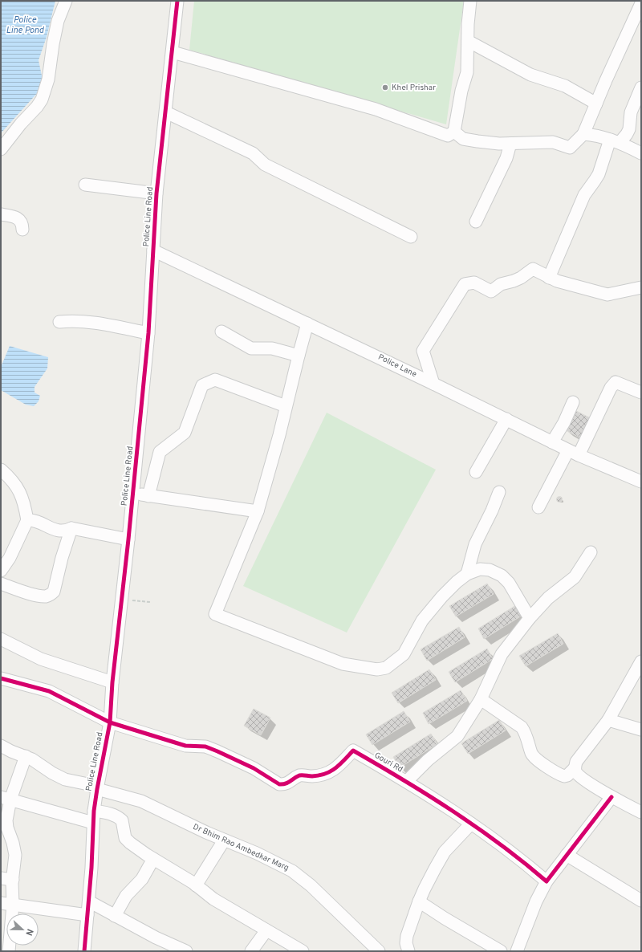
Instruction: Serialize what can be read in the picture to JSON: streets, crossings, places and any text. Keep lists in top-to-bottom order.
{
  "streets": {
    "street": [
      "Police Line Road",
      "Police Lane",
      "Gouri Rd",
      "Dr Bhim Rao Ambedkar Marg"
    ]
  },
  "crossings": [
    ["Police Line Road", "Police Lane"],
    ["Police Line Road", "Gouri Rd"],
    ["Police Line Road", "Dr Bhim Rao Ambedkar Marg"]
  ],
  "water": ["Police Line Pond"],
  "places": ["Khel Prishar"],
  "north": "right"
}
